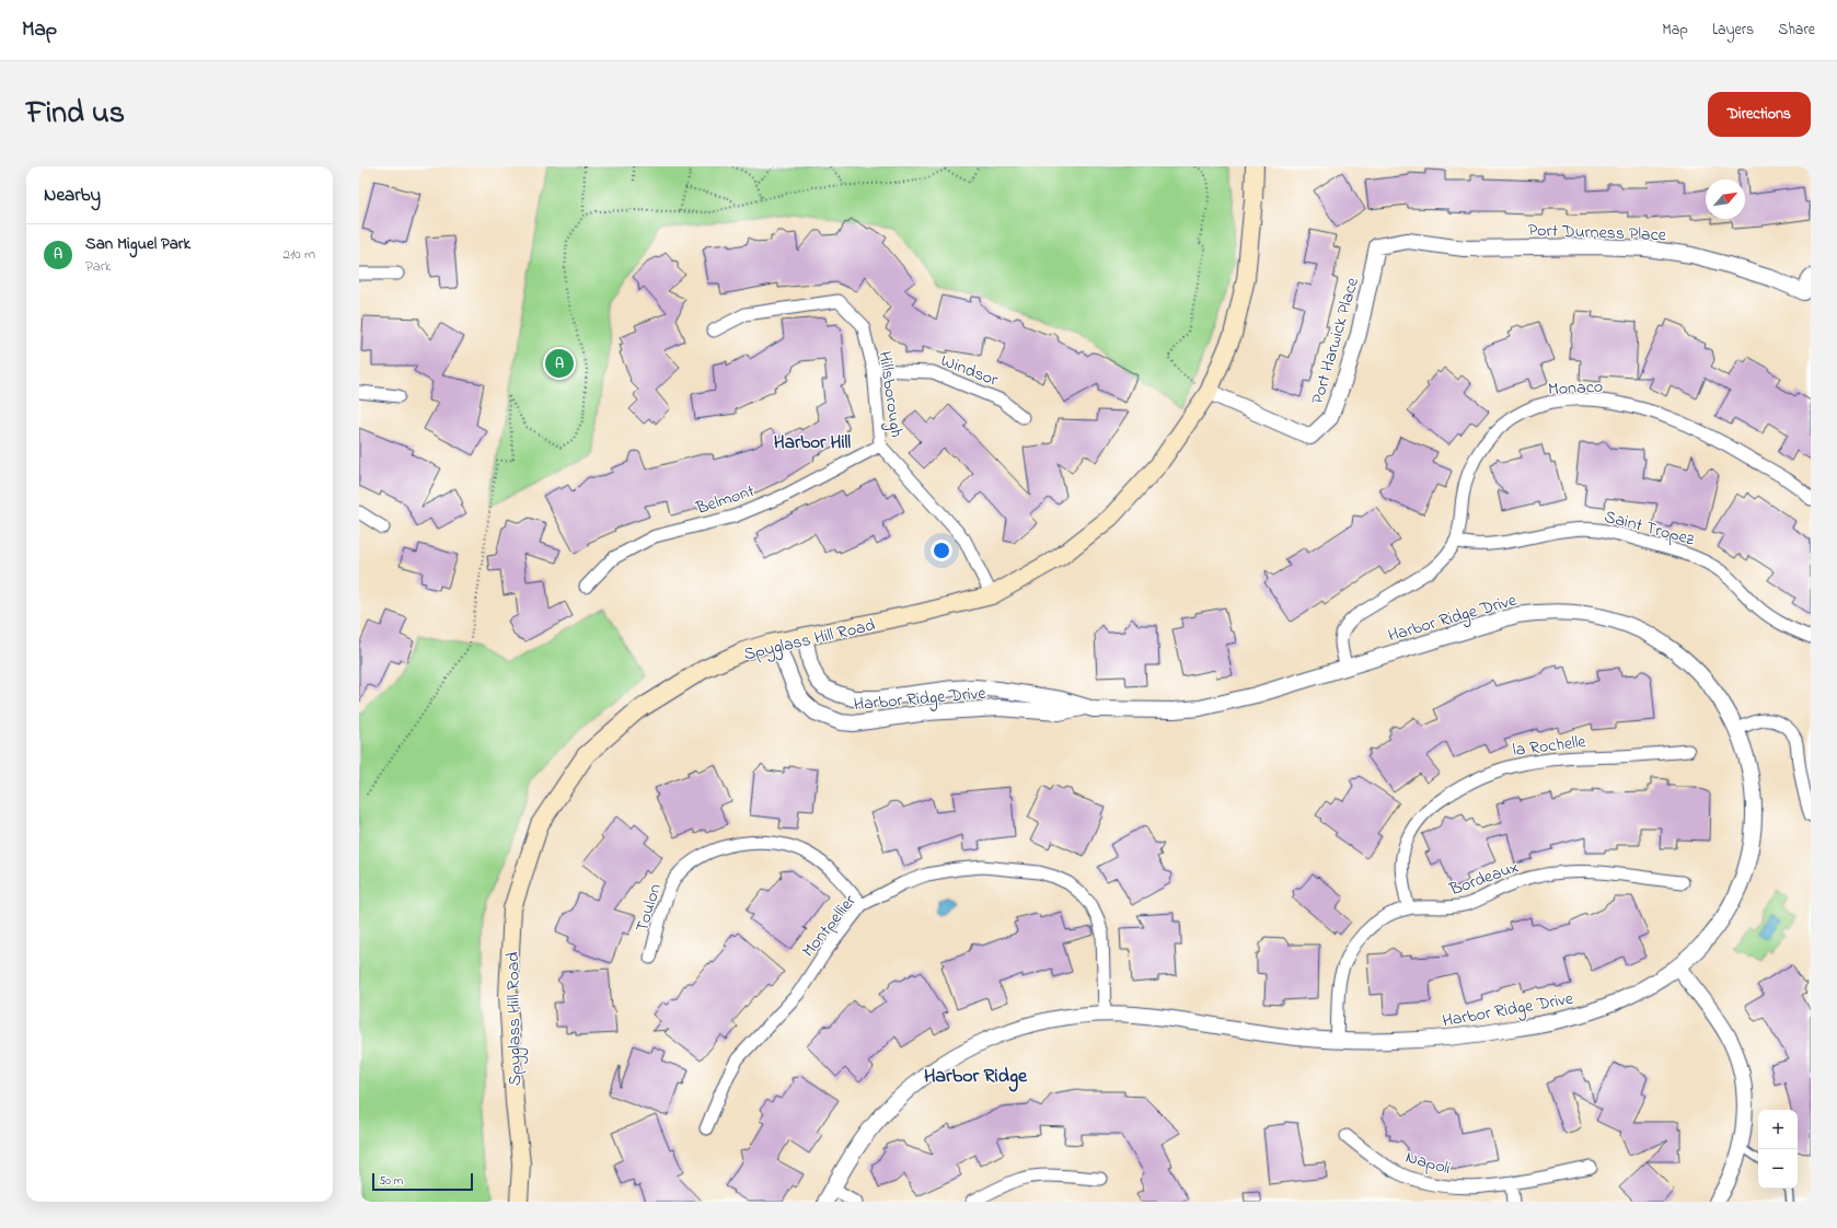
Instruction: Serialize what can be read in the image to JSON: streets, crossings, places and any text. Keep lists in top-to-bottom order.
{
  "streets": {
    "main road": ["Spyglass Hill Road"],
    "street": [
      "Port Durness Place",
      "Port Harwick Place",
      "Windsor",
      "Monaco",
      "Hillsborough",
      "Belmont",
      "Saint Tropez",
      "Harbor Ridge Drive",
      "la Rochelle",
      "Bordeaux",
      "Toulon",
      "Montpellier",
      "Napoli"
    ]
  },
  "crossings": [
    ["Port Durness Place", "Port Harwick Place"],
    ["Port Harwick Place", "Spyglass Hill Road"],
    ["Windsor", "Hillsborough"],
    ["Monaco", "Saint Tropez"],
    ["Monaco", "Harbor Ridge Drive"],
    ["Hillsborough", "Belmont"],
    ["Hillsborough", "Spyglass Hill Road"],
    ["Harbor Ridge Drive", "Spyglass Hill Road"],
    ["Harbor Ridge Drive", "Bordeaux"],
    ["Harbor Ridge Drive", "Montpellier"],
    ["la Rochelle", "Bordeaux"],
    ["Toulon", "Montpellier"]
  ],
  "districts": ["Harbor Hill", "Harbor Ridge"],
  "scale_bar": "50 m",
  "north": "top right",
  "page": {
    "header": "Map",
    "nav": ["Map", "Layers", "Share"],
    "title": "Find us",
    "buttons": "Directions",
    "heading": "Nearby",
    "list": [
      {
        "mark": "A",
        "name": "San Miguel Park",
        "note": "Park",
        "value": "210 m"
      }
    ],
    "pins": "A",
    "map_buttons": ["+", "−"],
    "scale": "50 m"
  }
}
